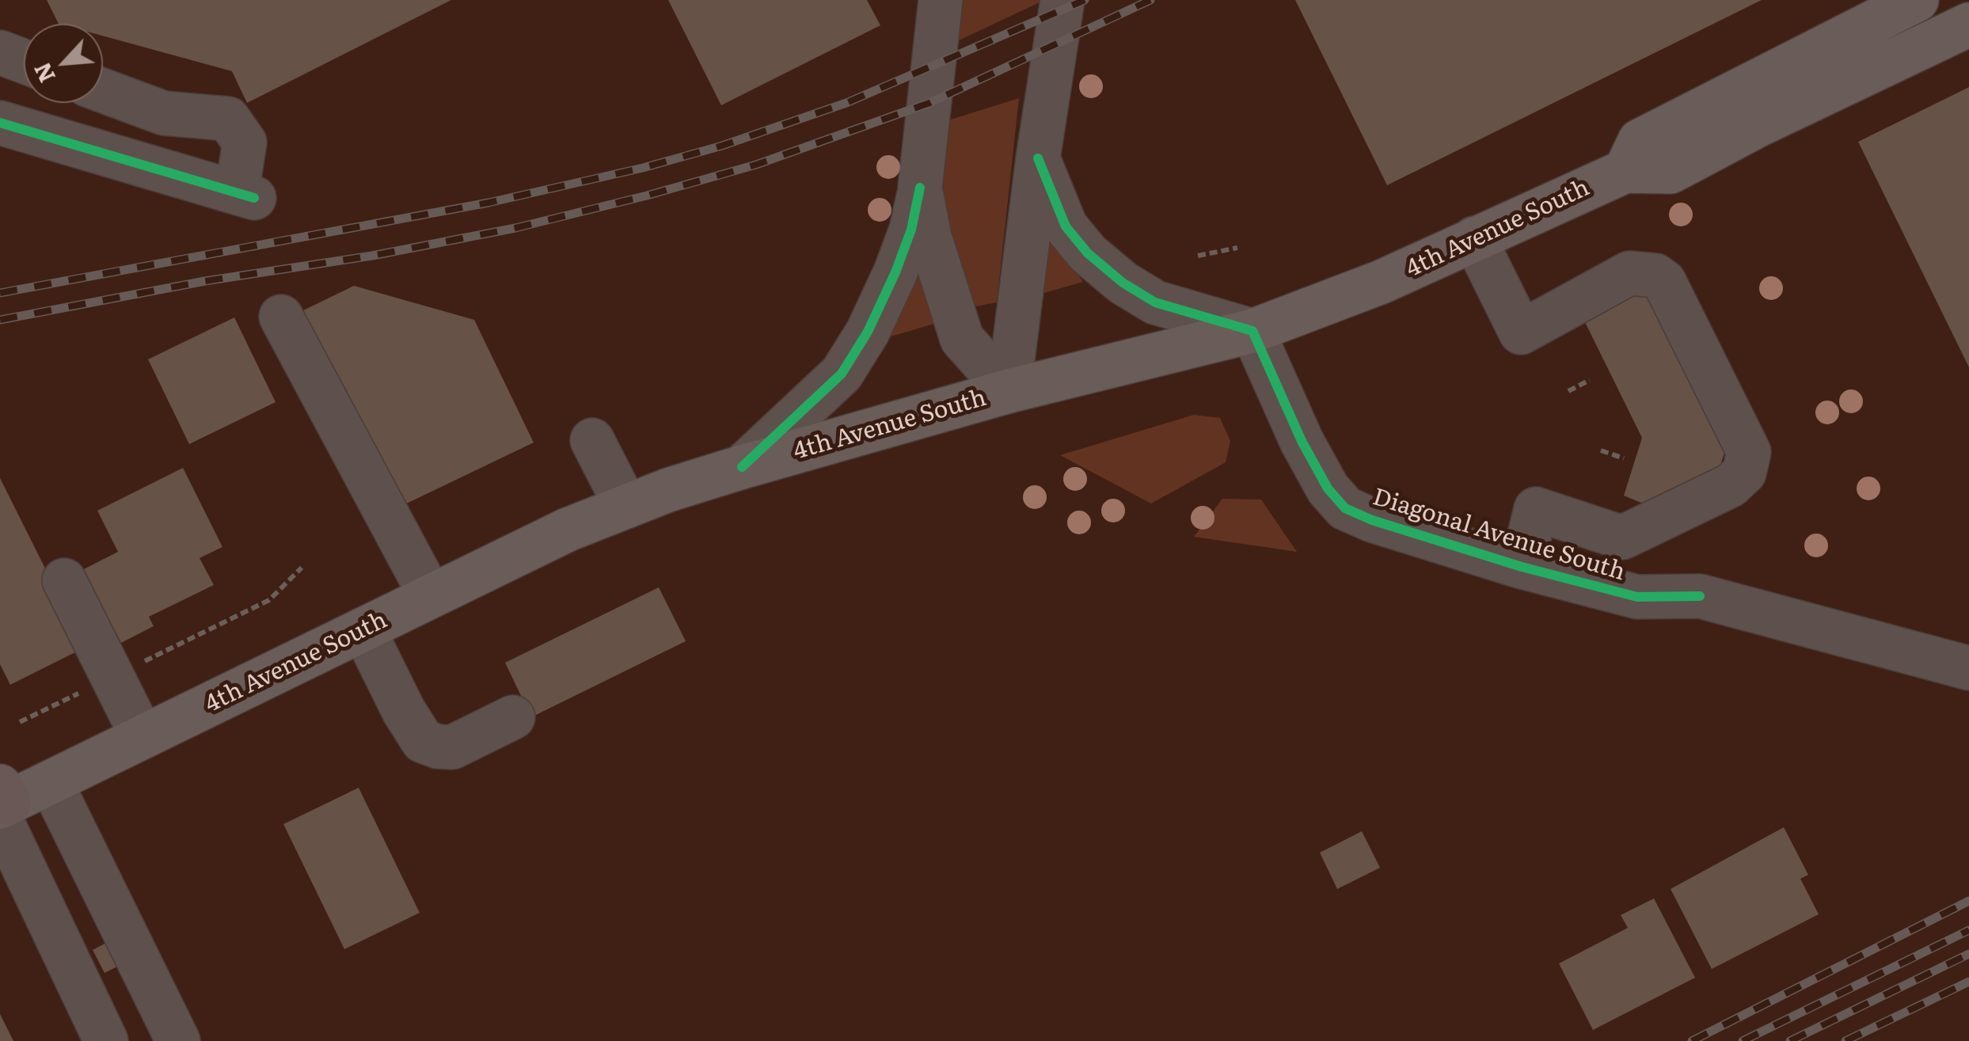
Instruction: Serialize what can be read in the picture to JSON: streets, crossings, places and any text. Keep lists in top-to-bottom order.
{
  "streets": {
    "main road": ["4th Avenue South"],
    "street": ["Diagonal Avenue South"]
  },
  "crossings": [
    ["4th Avenue South", "Diagonal Avenue South"]
  ],
  "north": "bottom left"
}
